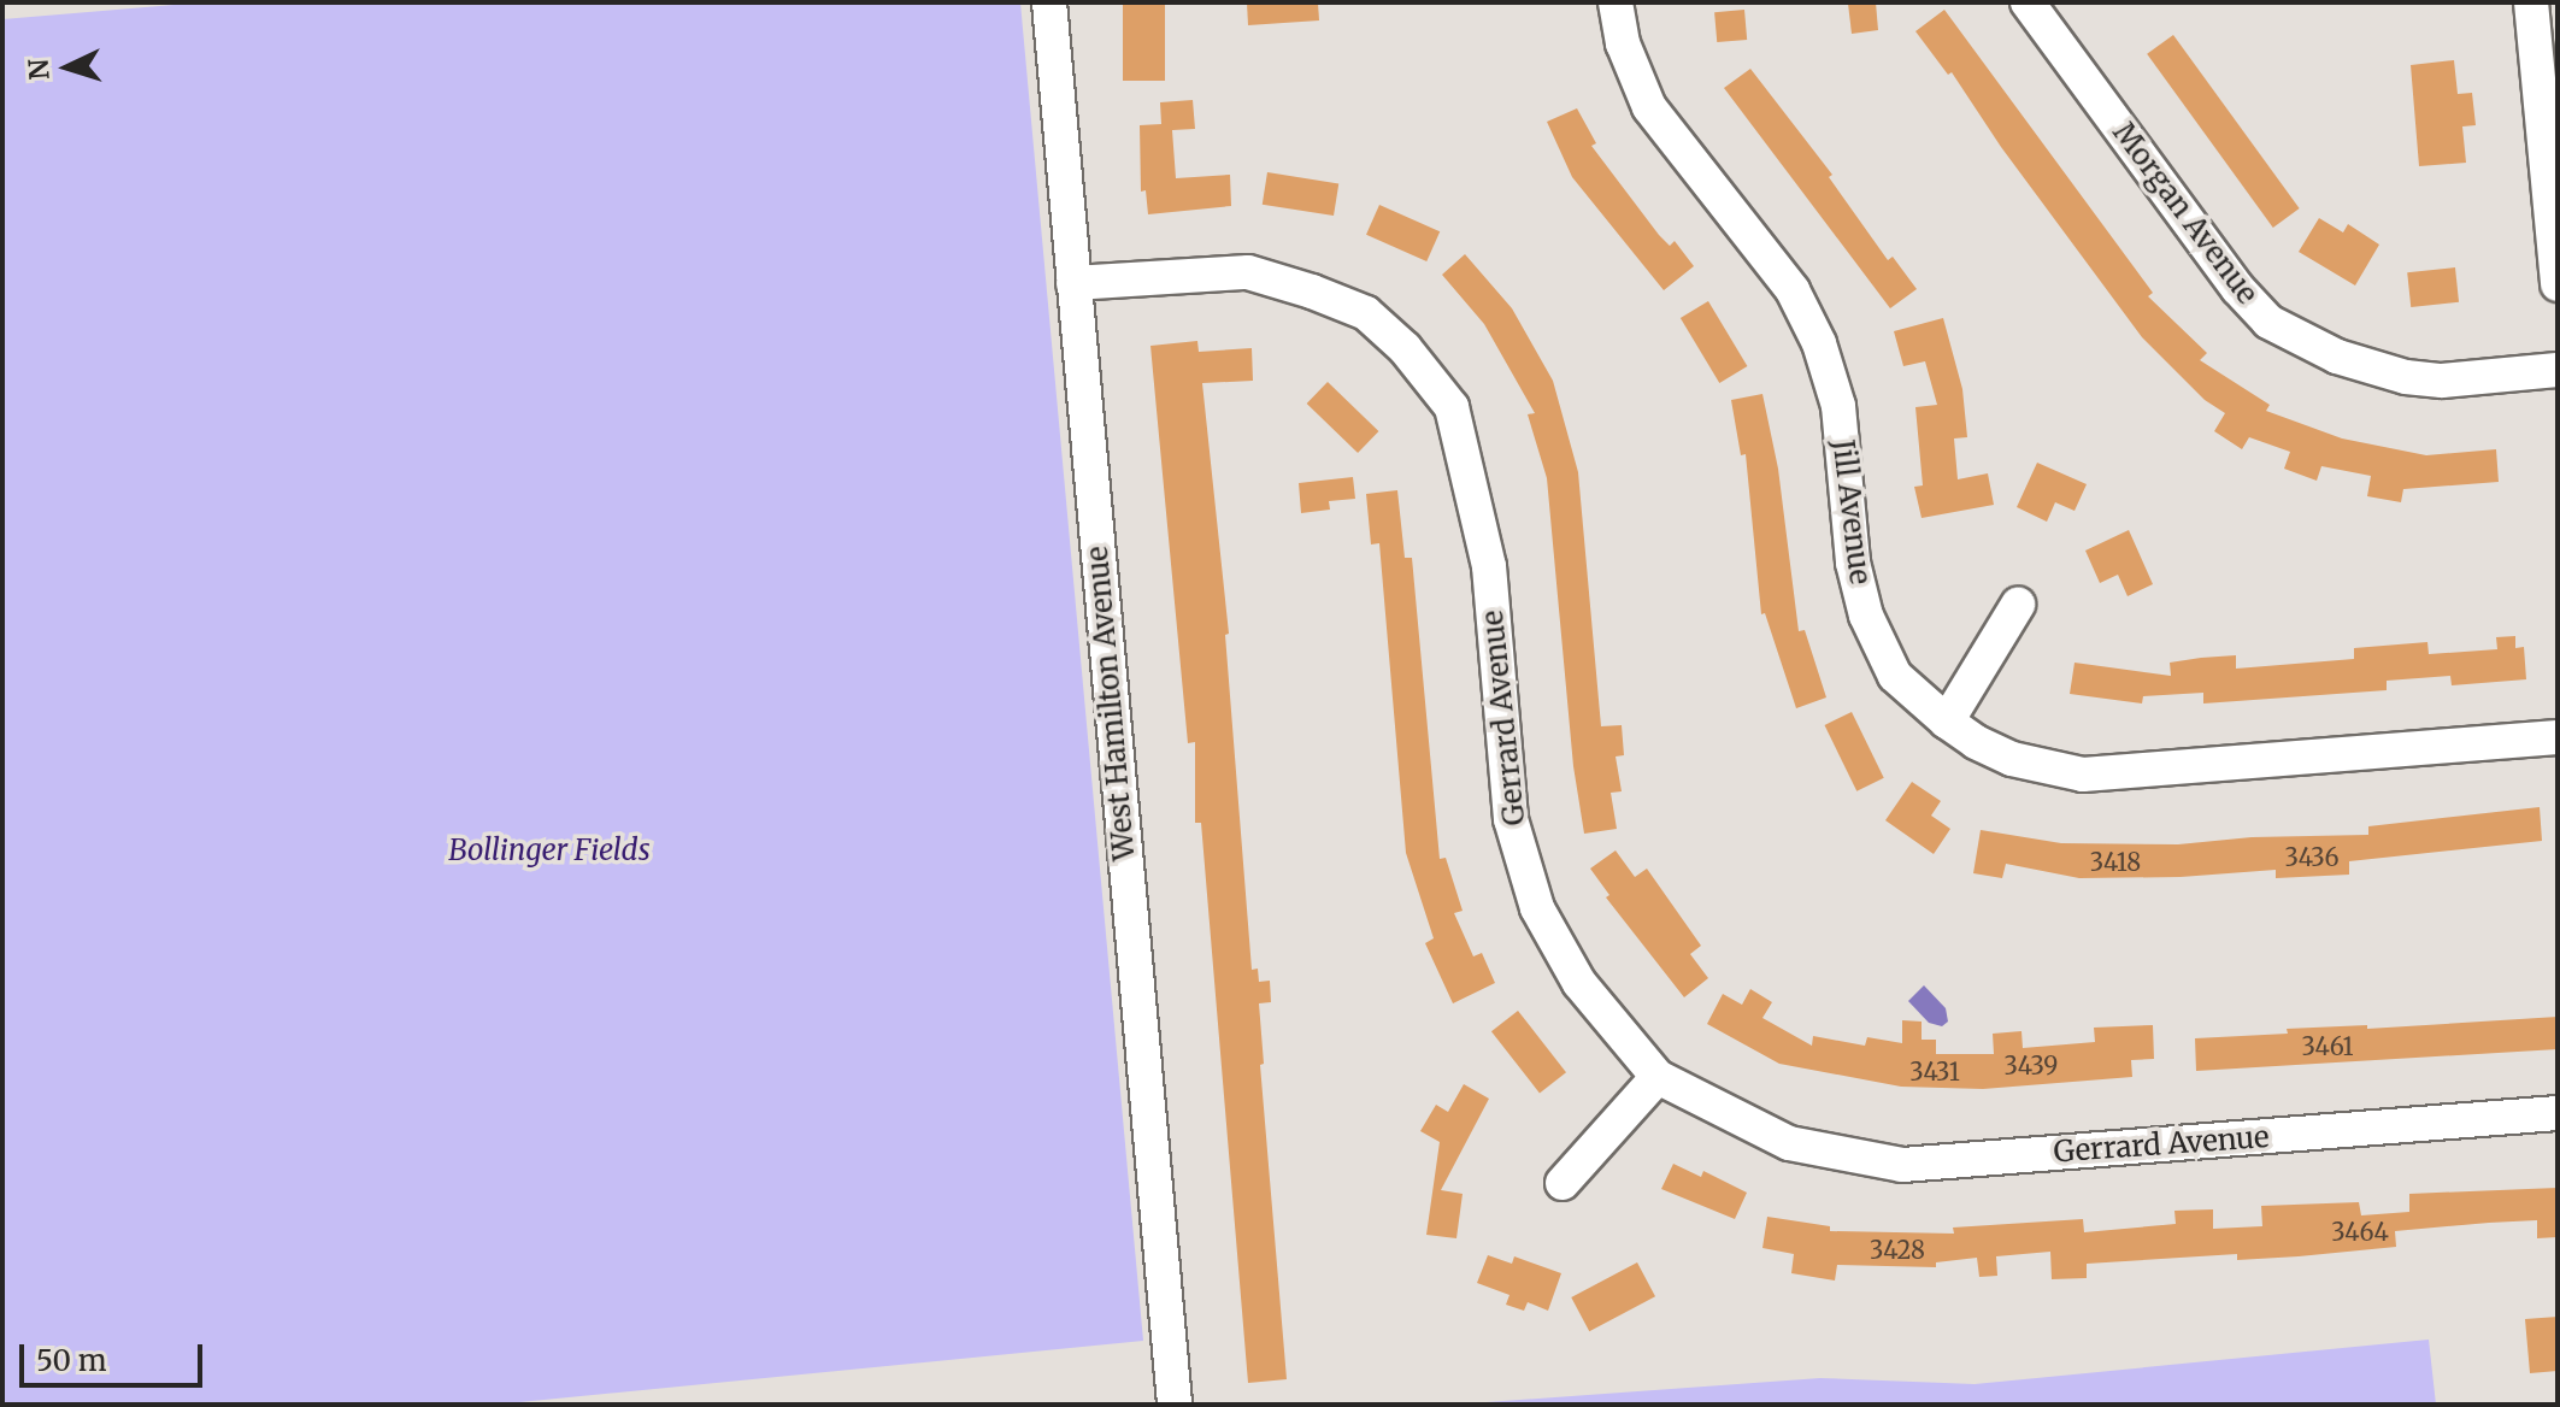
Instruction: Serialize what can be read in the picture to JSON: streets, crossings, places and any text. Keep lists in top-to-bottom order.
{
  "streets": {
    "street": [
      "Morgan Avenue",
      "Jill Avenue",
      "West Hamilton Avenue",
      "Gerrard Avenue"
    ]
  },
  "crossings": [
    ["West Hamilton Avenue", "Gerrard Avenue"]
  ],
  "parks": ["Bollinger Fields"],
  "house_numbers": [
    "3436",
    "3418",
    "3461",
    "3439",
    "3431",
    "3464",
    "3428"
  ],
  "scale_bar": "50 m",
  "north": "left"
}
